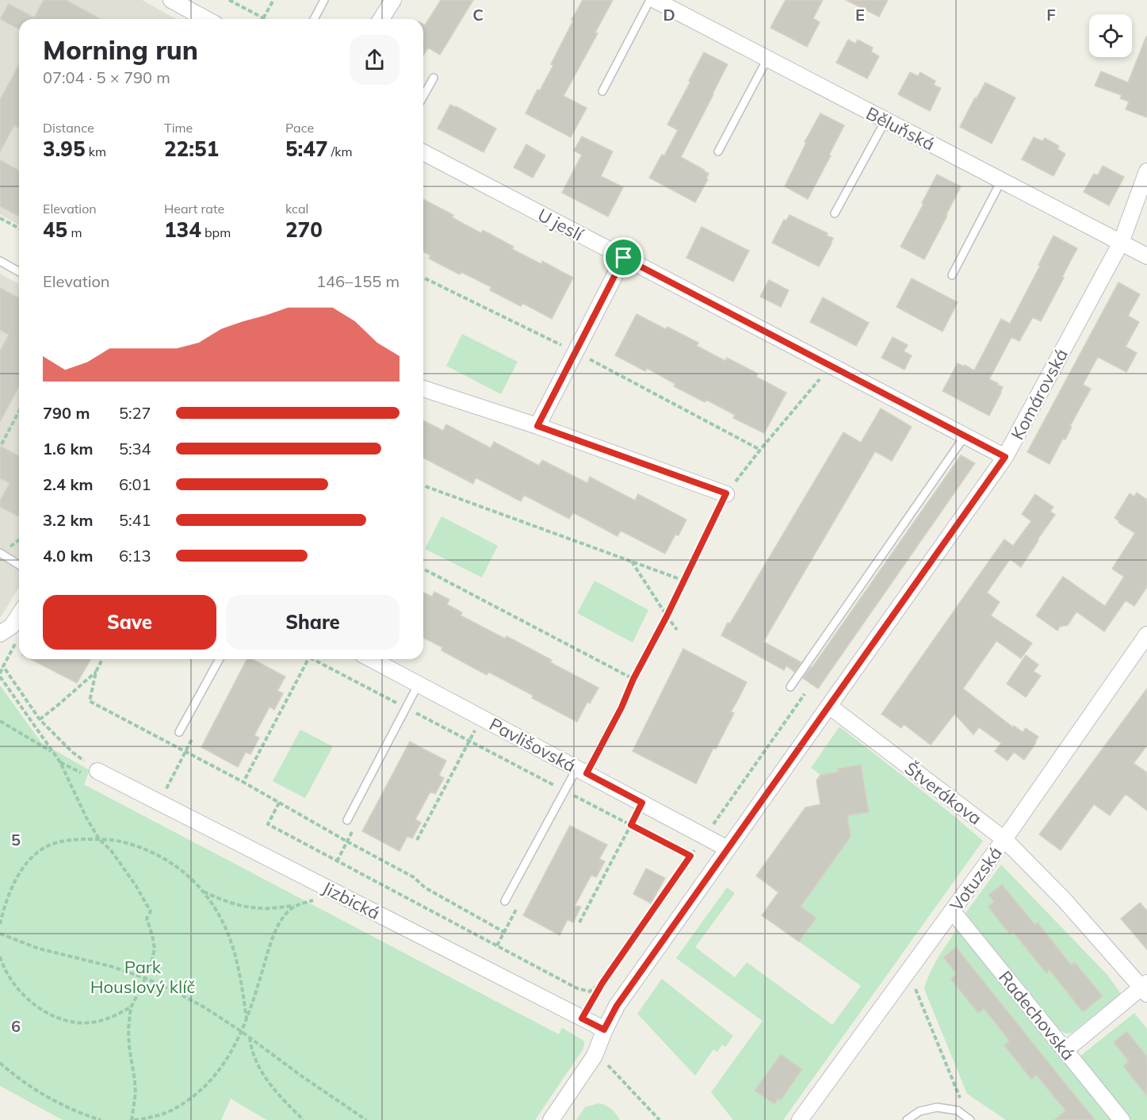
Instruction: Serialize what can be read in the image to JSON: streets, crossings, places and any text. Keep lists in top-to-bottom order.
{
  "streets": {
    "street": [
      "Běluňská",
      "U jeslí",
      "Komárovská",
      "Pavlišovská",
      "Štverákova",
      "Votuzská",
      "Jizbická",
      "Radechovská"
    ]
  },
  "crossings": [
    ["Běluňská", "Komárovská"],
    ["U jeslí", "Komárovská"],
    ["Komárovská", "Pavlišovská"],
    ["Komárovská", "Štverákova"],
    ["Komárovská", "Jizbická"],
    ["Štverákova", "Votuzská"],
    ["Votuzská", "Radechovská"]
  ],
  "parks": ["Park Houslový klíč"],
  "page": {
    "heading": ["Morning run", "07:04 · 5 × 790 m"],
    "stats": [
      ["Distance", "3.95 km"],
      ["Time", "22:51"],
      ["Pace", "5:47 /km"],
      ["Elevation", "45 m"],
      ["Heart rate", "134 bpm"],
      ["kcal", "270"]
    ],
    "chart": ["Elevation", "146–155 m"],
    "list": [
      {
        "name": "790 m",
        "note": "5:27"
      },
      {
        "name": "1.6 km",
        "note": "5:34"
      },
      {
        "name": "2.4 km",
        "note": "6:01"
      },
      {
        "name": "3.2 km",
        "note": "5:41"
      },
      {
        "name": "4.0 km",
        "note": "6:13"
      }
    ],
    "buttons": ["Save", "Share"]
  },
  "grid": {
    "columns": [
      "C",
      "D",
      "E",
      "F"
    ],
    "rows": ["5", "6"]
  }
}
